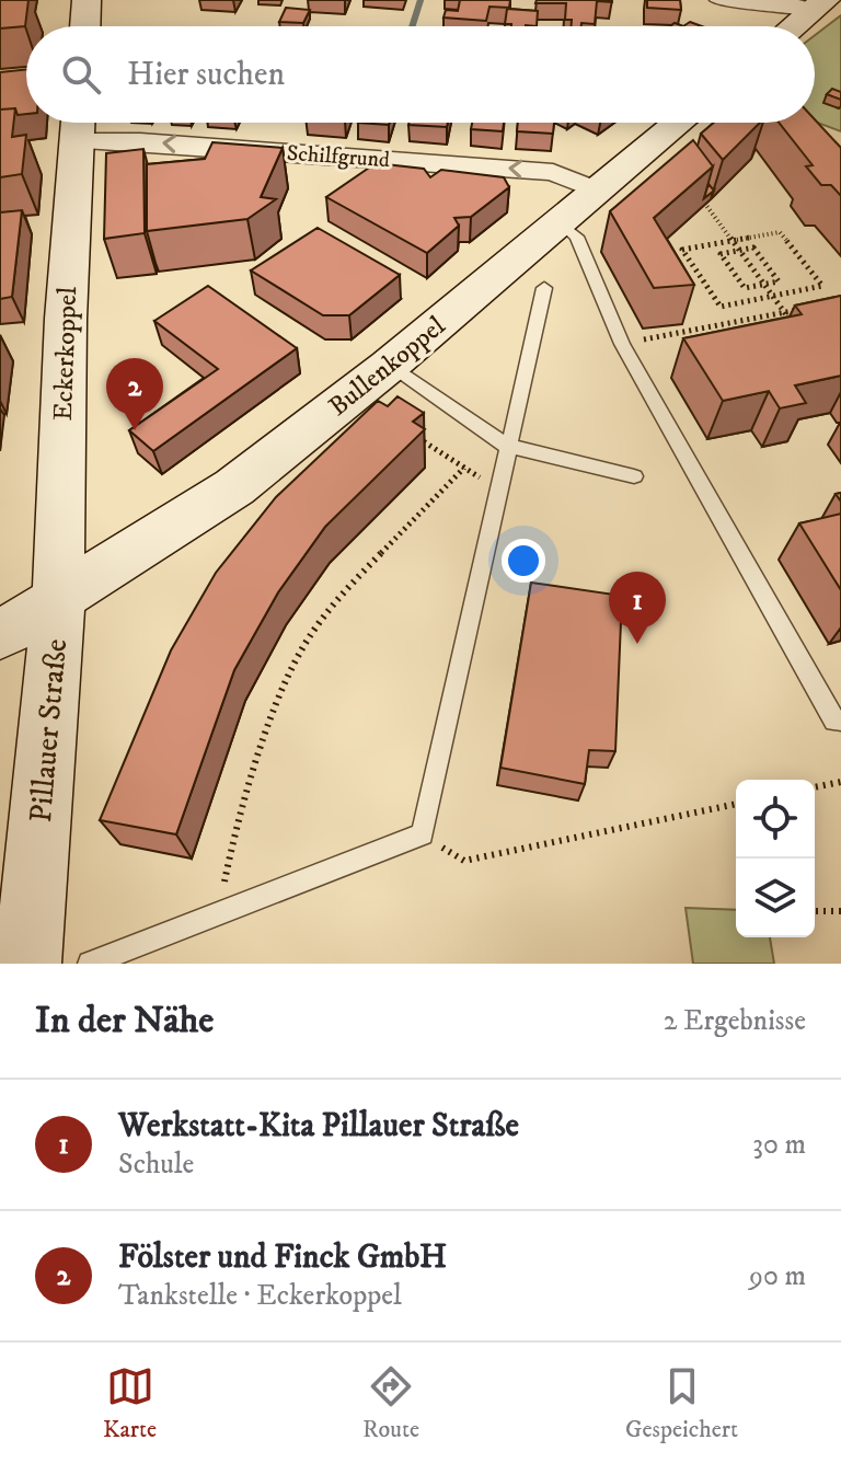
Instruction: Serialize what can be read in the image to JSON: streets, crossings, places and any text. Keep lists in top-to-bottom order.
{
  "streets": {
    "street": [
      "Schilfgrund",
      "Eckerkoppel",
      "Bullenkoppel",
      "Pillauer Straße"
    ]
  },
  "crossings": [
    ["Schilfgrund", "Eckerkoppel"],
    ["Schilfgrund", "Bullenkoppel"],
    ["Eckerkoppel", "Bullenkoppel"],
    ["Eckerkoppel", "Pillauer Straße"],
    ["Bullenkoppel", "Pillauer Straße"]
  ],
  "one_way": ["Schilfgrund"],
  "page": {
    "search": "Hier suchen",
    "pins": ["2", "1"],
    "heading": ["In der Nähe", "2 Ergebnisse"],
    "list": [
      {
        "mark": "1",
        "name": "Werkstatt-Kita Pillauer Straße",
        "note": "Schule",
        "value": "30 m"
      },
      {
        "mark": "2",
        "name": "Fölster und Finck GmbH",
        "note": "Tankstelle · Eckerkoppel",
        "value": "90 m"
      }
    ],
    "nav": ["Karte", "Route", "Gespeichert"]
  }
}
